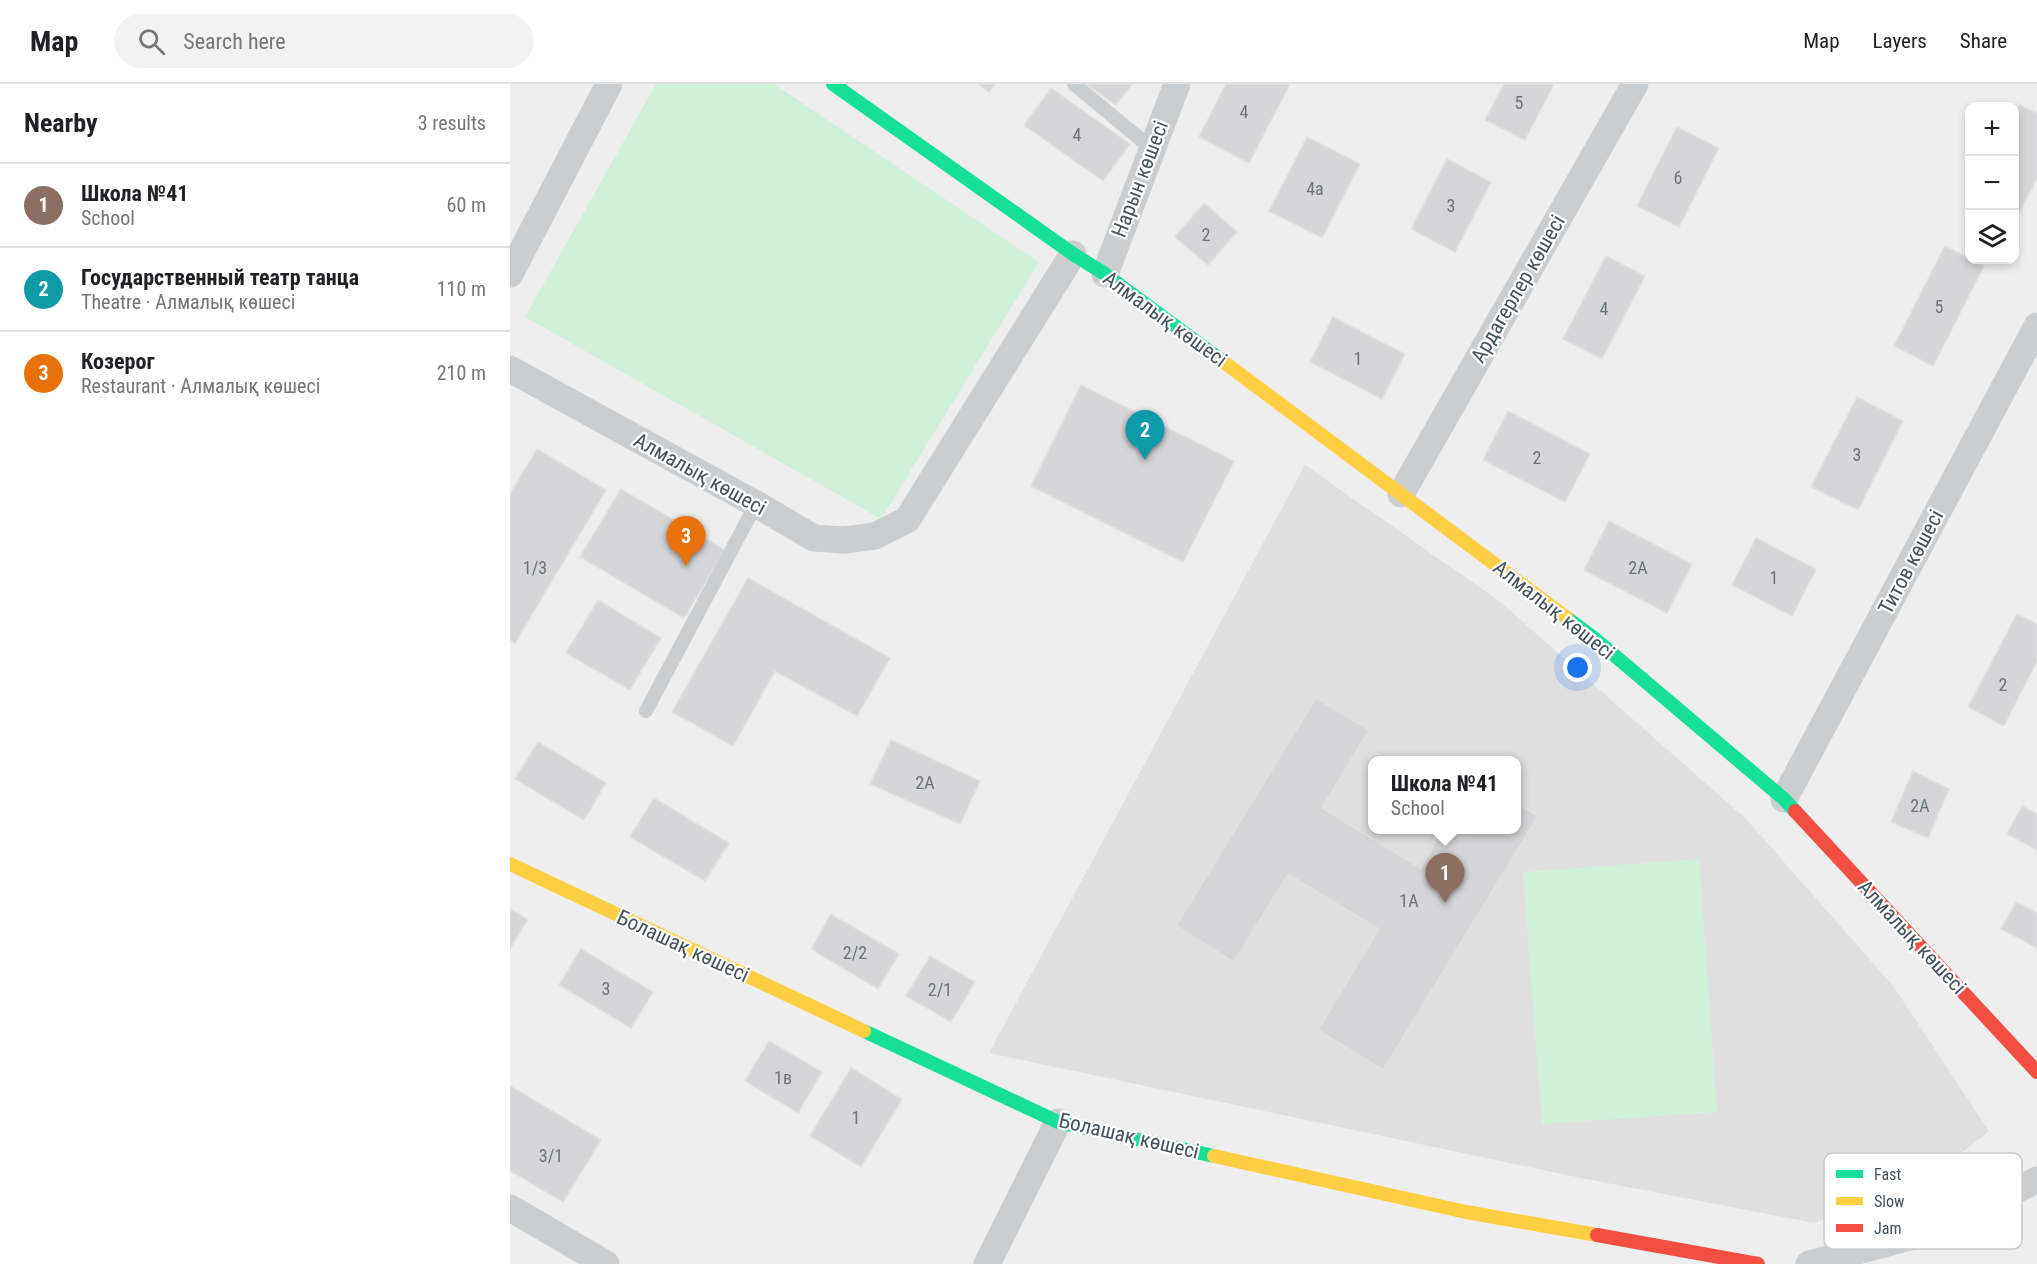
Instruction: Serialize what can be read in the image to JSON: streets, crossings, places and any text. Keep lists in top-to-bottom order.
{
  "streets": {
    "street": [
      "Нарын көшесі",
      "Ардагерлер көшесі",
      "Алмалық көшесі",
      "Титов көшесі",
      "Болашақ көшесі"
    ]
  },
  "crossings": [
    ["Нарын көшесі", "Алмалық көшесі"],
    ["Ардагерлер көшесі", "Алмалық көшесі"],
    ["Алмалық көшесі", "Титов көшесі"]
  ],
  "house_numbers": [
    "5",
    "4",
    "4",
    "6",
    "4а",
    "3",
    "2",
    "5",
    "4",
    "1",
    "3",
    "2",
    "1/3",
    "2А",
    "1",
    "2",
    "2А",
    "2А",
    "1А",
    "2/2",
    "3",
    "2/1",
    "1в",
    "1",
    "3/1"
  ],
  "legend": ["Fast", "Slow", "Jam"],
  "page": {
    "header": "Map",
    "search": "Search here",
    "nav": ["Map", "Layers", "Share"],
    "heading": ["Nearby", "3 results"],
    "map_buttons": ["+", "−"],
    "list": [
      {
        "mark": "1",
        "name": "Школа №41",
        "note": "School",
        "value": "60 m"
      },
      {
        "mark": "2",
        "name": "Государственный театр танца",
        "note": "Theatre · Алмалық көшесі",
        "value": "110 m"
      },
      {
        "mark": "3",
        "name": "Козерог",
        "note": "Restaurant · Алмалық көшесі",
        "value": "210 m"
      }
    ],
    "pins": ["2", "3", "1"],
    "popup": ["Школа №41", "School"]
  }
}
